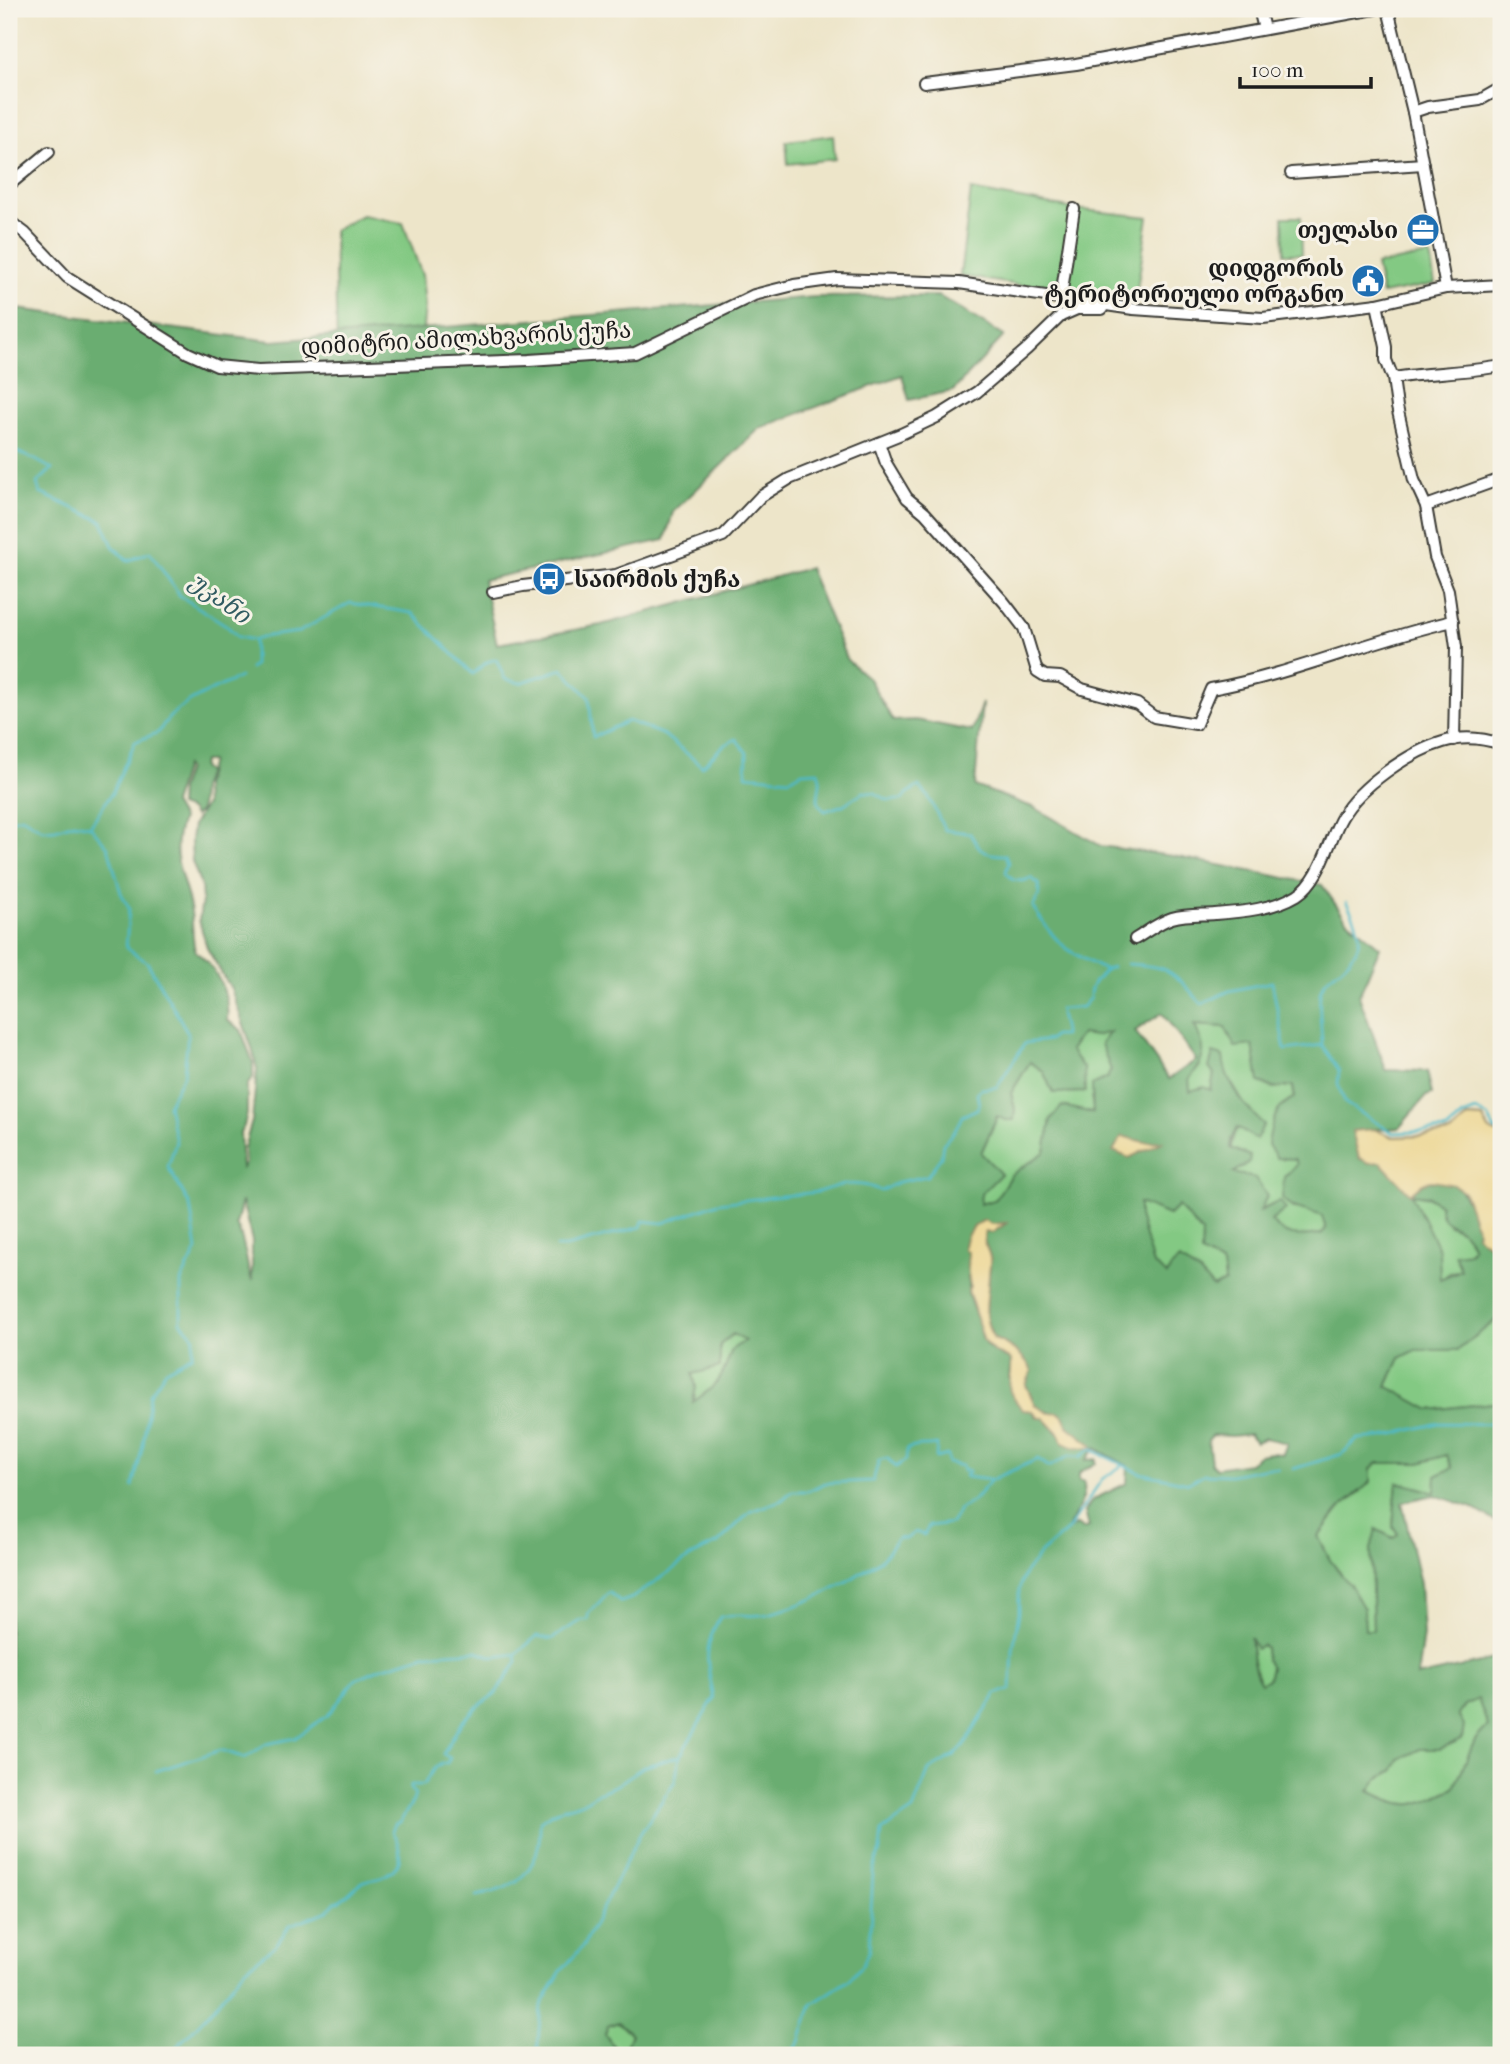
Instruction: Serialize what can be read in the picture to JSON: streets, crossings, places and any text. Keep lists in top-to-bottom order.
{
  "streets": {
    "street": ["დიმიტრი ამილახვარის ქუჩა"]
  },
  "water": ["უკანი"],
  "places": {
    "office": ["თელასი"],
    "public building": ["დიდგორის ტერიტორიული ორგანო"],
    "bus stop": ["საირმის ქუჩა"]
  },
  "scale_bar": "100 m"
}
